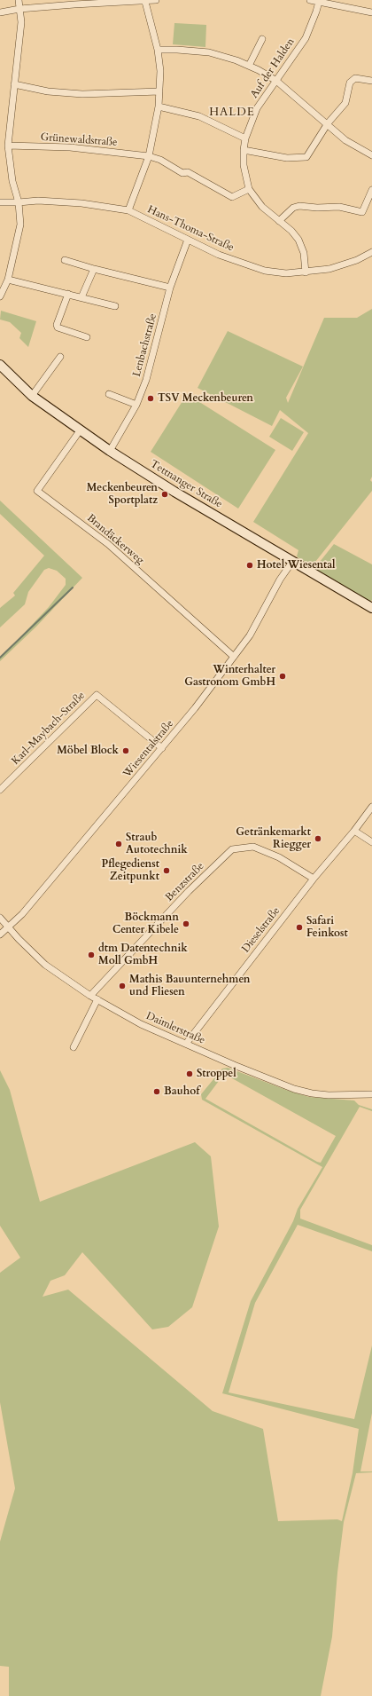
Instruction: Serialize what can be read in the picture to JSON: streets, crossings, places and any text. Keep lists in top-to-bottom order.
{
  "streets": {
    "main road": ["Tettnanger Straße"],
    "street": [
      "Auf der Halden",
      "Grünewaldstraße",
      "Hans-Thoma-Straße",
      "Lenbachstraße",
      "Brandäckerweg",
      "Karl-Maybach-Straße",
      "Wiesentalstraße",
      "Benzstraße",
      "Dieselstraße",
      "Daimlerstraße"
    ]
  },
  "crossings": [
    ["Auf der Halden", "Grünewaldstraße"],
    ["Auf der Halden", "Hans-Thoma-Straße"],
    ["Hans-Thoma-Straße", "Lenbachstraße"],
    ["Lenbachstraße", "Tettnanger Straße"],
    ["Tettnanger Straße", "Brandäckerweg"],
    ["Tettnanger Straße", "Wiesentalstraße"],
    ["Brandäckerweg", "Wiesentalstraße"],
    ["Karl-Maybach-Straße", "Wiesentalstraße"],
    ["Wiesentalstraße", "Daimlerstraße"],
    ["Benzstraße", "Dieselstraße"],
    ["Benzstraße", "Daimlerstraße"],
    ["Dieselstraße", "Daimlerstraße"]
  ],
  "districts": ["HALDE"],
  "places": [
    "TSV Meckenbeuren",
    "Meckenbeuren Sportplatz",
    "Hotel Wiesental",
    "Winterhalter Gastronom GmbH",
    "Möbel Block",
    "Getränkemarkt Riegger",
    "Straub Autotechnik",
    "Pflegedienst Zeitpunkt",
    "Böckmann Center Kibele",
    "Safari Feinkost",
    "dtm Datentechnik Moll GmbH",
    "Mathis Bauunternehmen und Fliesen",
    "Stroppel",
    "Bauhof"
  ]
}
